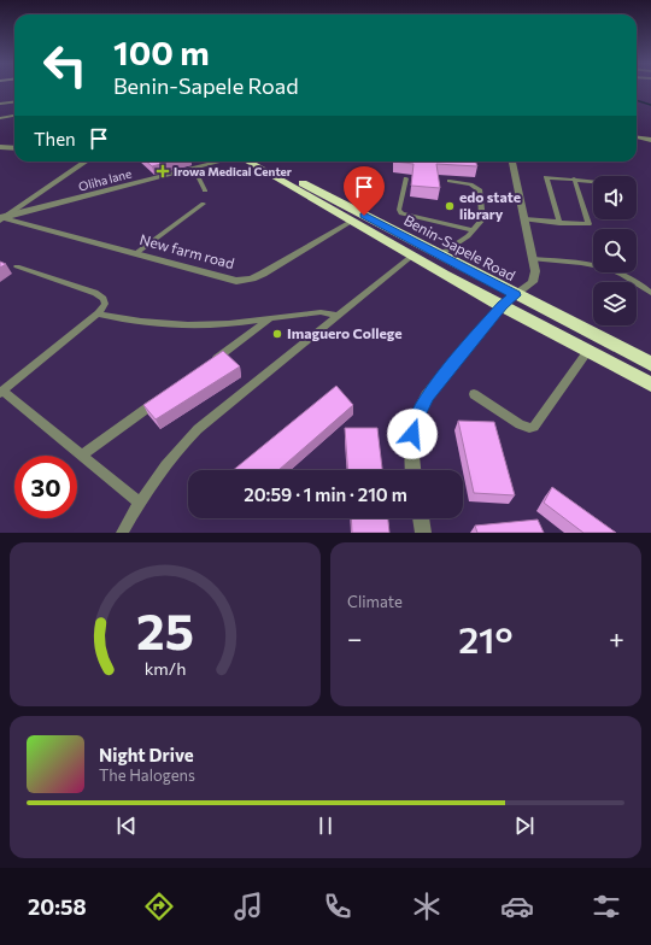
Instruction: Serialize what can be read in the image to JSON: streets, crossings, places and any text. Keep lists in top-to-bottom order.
{
  "streets": {
    "highway": ["Benin-Sapele Road"],
    "street": ["Oliha lane", "New farm road"]
  },
  "crossings": [
    ["Oliha lane", "New farm road"],
    ["Benin-Sapele Road", "New farm road"]
  ],
  "places": {
    "health": ["Irowa Medical Center"],
    "other": ["edo state library", "Imaguero College"]
  },
  "page": {
    "turn": ["100 m", "Benin-Sapele Road"],
    "then": "Then",
    "limit": "30",
    "trip": "20:59 · 1 min · 210 m",
    "tile": "Climate",
    "heat": ["−", "21°", "+"],
    "song": ["Night Drive", "The Halogens"],
    "tabs": "20:58",
    "gauge": ["25", "km/h"]
  }
}
